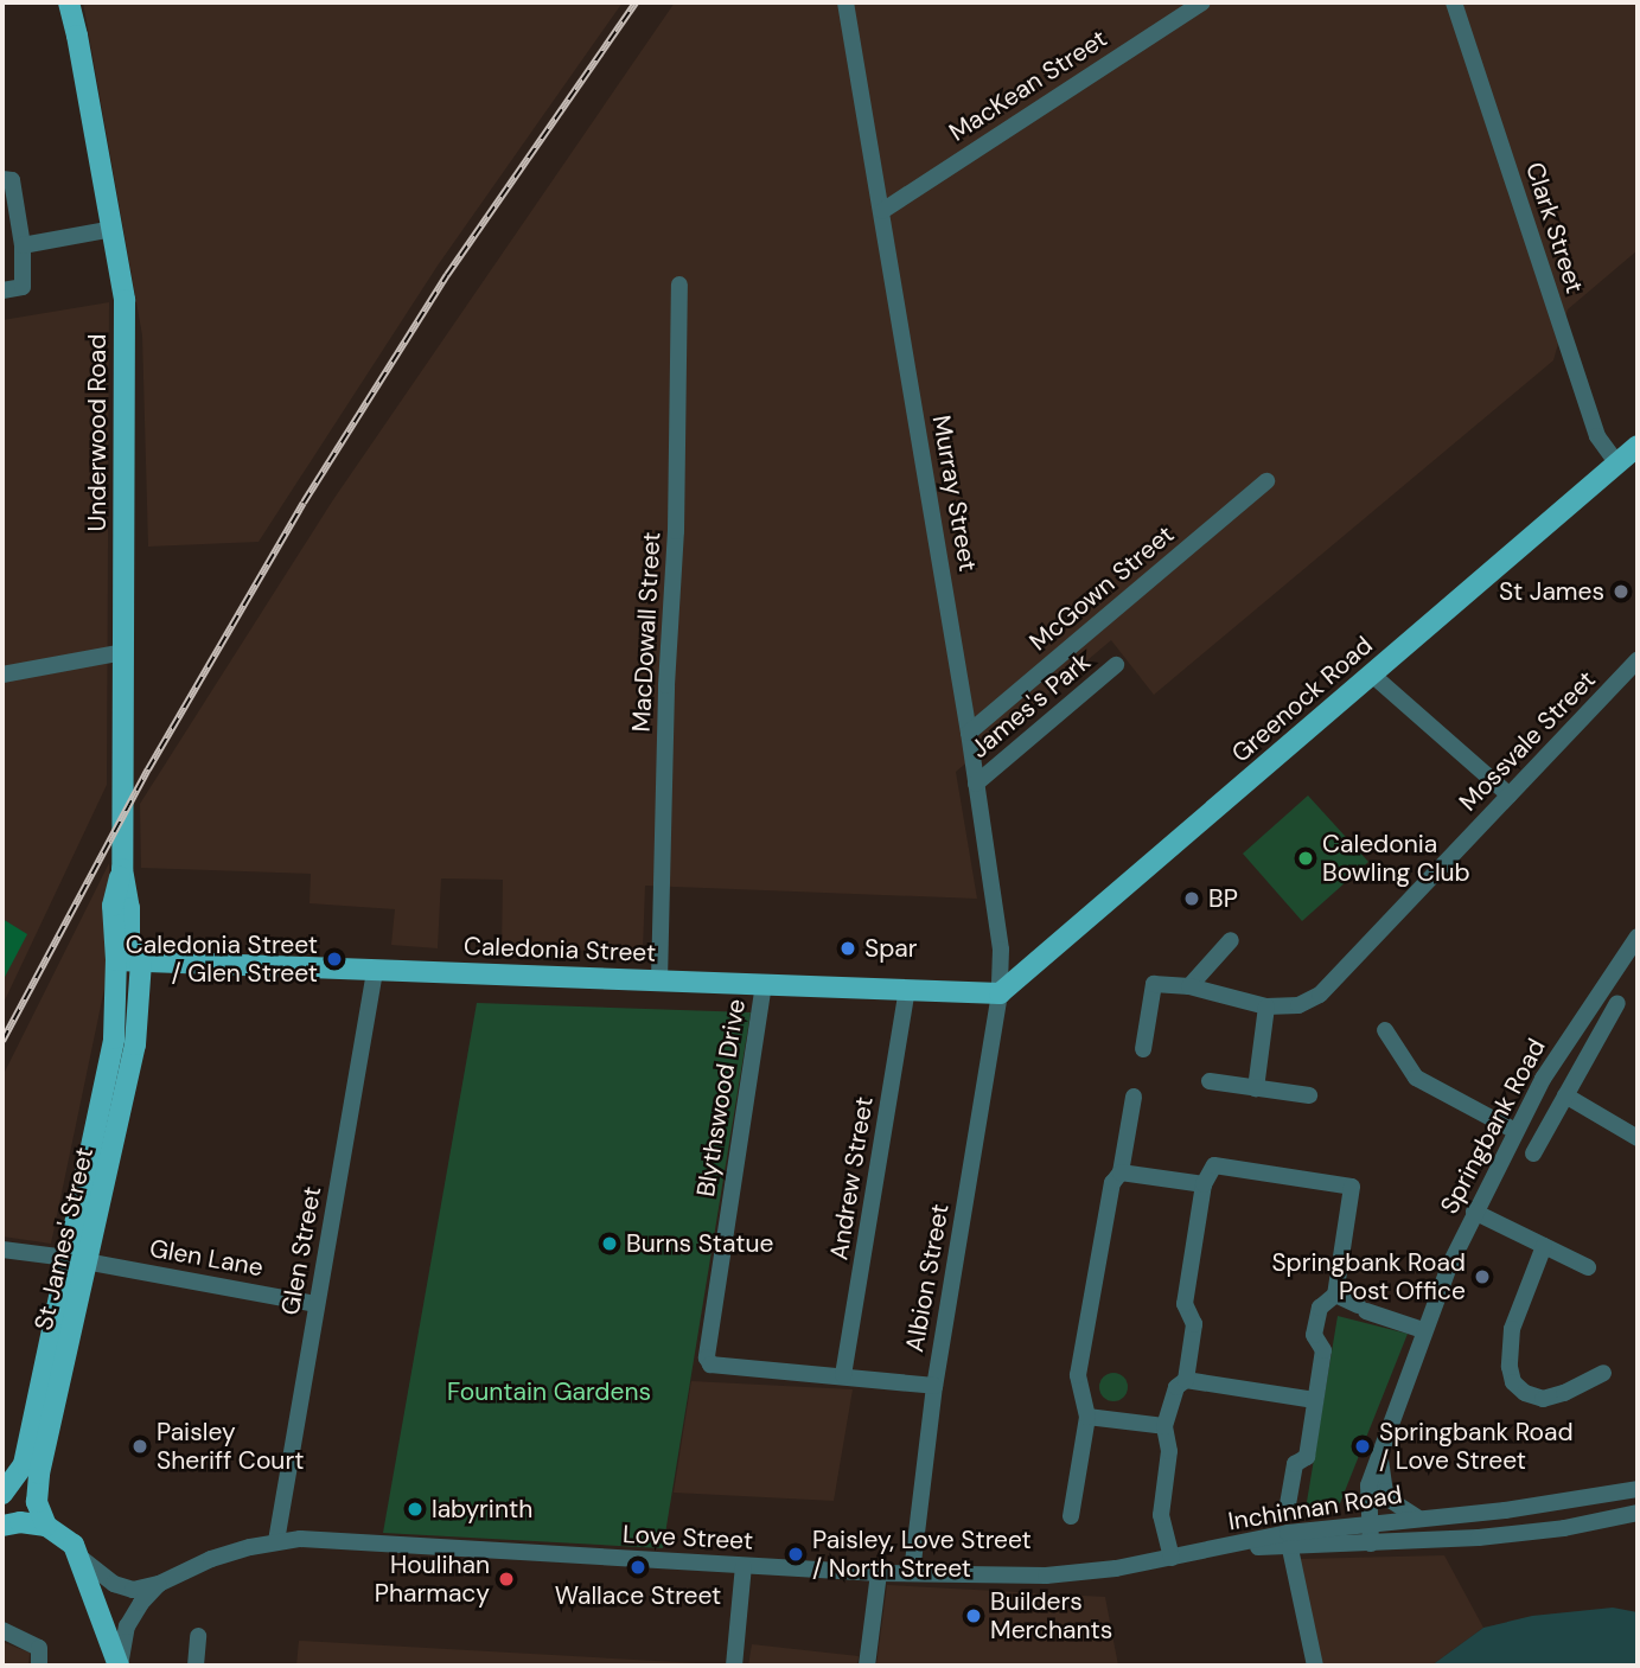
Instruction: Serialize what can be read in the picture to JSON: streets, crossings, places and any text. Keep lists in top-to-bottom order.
{
  "streets": {
    "main road": [
      "Underwood Road",
      "Greenock Road",
      "Caledonia Street",
      "St James' Street"
    ],
    "street": [
      "MacKean Street",
      "Clark Street",
      "Murray Street",
      "McGown Street",
      "MacDowall Street",
      "James's Park",
      "Mossvale Street",
      "Blythswood Drive",
      "Springbank Road",
      "Andrew Street",
      "Glen Street",
      "Glen Lane",
      "Albion Street",
      "Inchinnan Road",
      "Love Street"
    ]
  },
  "crossings": [
    ["MacKean Street", "Murray Street"],
    ["Clark Street", "Greenock Road"],
    ["Underwood Road", "Caledonia Street"],
    ["Underwood Road", "St James' Street"],
    ["Murray Street", "McGown Street"],
    ["Murray Street", "Greenock Road"],
    ["Murray Street", "James's Park"],
    ["Murray Street", "Caledonia Street"],
    ["Murray Street", "Albion Street"],
    ["MacDowall Street", "Caledonia Street"],
    ["Greenock Road", "Caledonia Street"],
    ["Greenock Road", "Albion Street"],
    ["Caledonia Street", "Blythswood Drive"],
    ["Caledonia Street", "Andrew Street"],
    ["Caledonia Street", "St James' Street"],
    ["Caledonia Street", "Glen Street"],
    ["Caledonia Street", "Albion Street"],
    ["Blythswood Drive", "Andrew Street"],
    ["Springbank Road", "Inchinnan Road"],
    ["St James' Street", "Glen Lane"],
    ["Glen Street", "Glen Lane"],
    ["Glen Street", "Love Street"],
    ["Albion Street", "Love Street"],
    ["Inchinnan Road", "Love Street"]
  ],
  "parks": ["Fountain Gardens"],
  "places": [
    "St James",
    "Caledonia Bowling Club",
    "BP",
    "Spar",
    "Caledonia Street / Glen Street",
    "Burns Statue",
    "Springbank Road Post Office",
    "Paisley Sheriff Court",
    "Springbank Road / Love Street",
    "labyrinth",
    "Paisley, Love Street / North Street",
    "Wallace Street",
    "Houlihan Pharmacy",
    "Builders Merchants"
  ]
}
